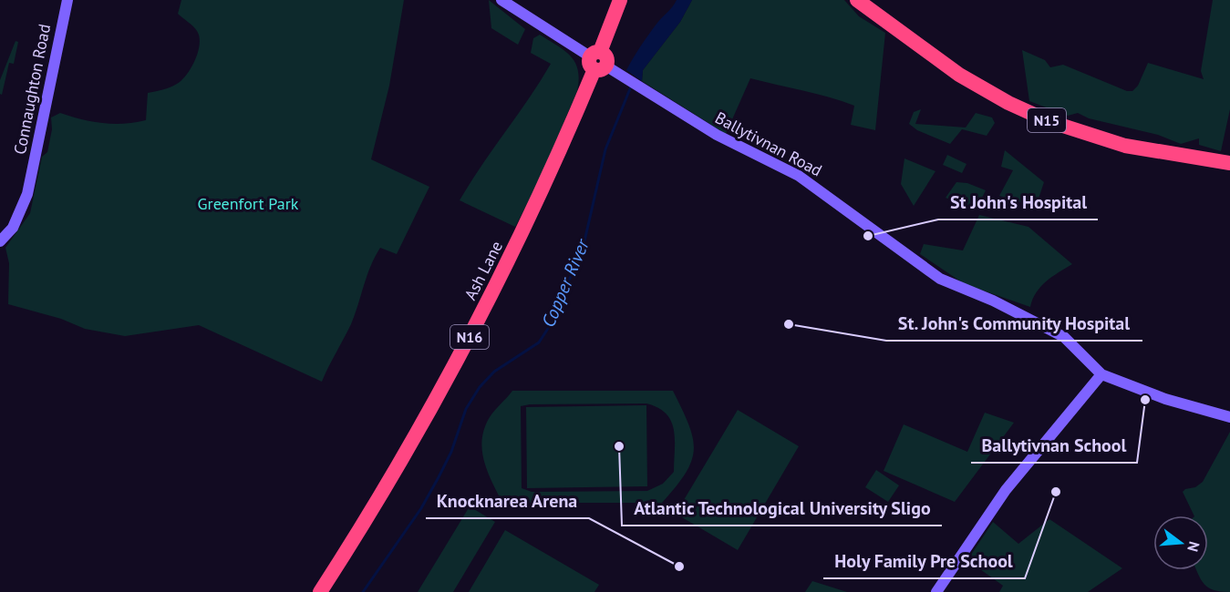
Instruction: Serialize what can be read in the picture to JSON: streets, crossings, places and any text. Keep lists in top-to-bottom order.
{
  "streets": {
    "highway": ["N15", "Ash Lane", "N16"],
    "street": ["Connaughton Road", "Ballytivnan Road"]
  },
  "crossings": [
    ["Ballytivnan Road", "Ash Lane"],
    ["Ballytivnan Road", "N16"],
    ["Ash Lane", "N16"]
  ],
  "water": ["Copper River"],
  "parks": ["Greenfort Park"],
  "places": [
    "St John's Hospital",
    "St. John's Community Hospital",
    "Ballytivnan School",
    "Atlantic Technological University Sligo",
    "Holy Family Pre School",
    "Knocknarea Arena"
  ],
  "north": "right"
}
